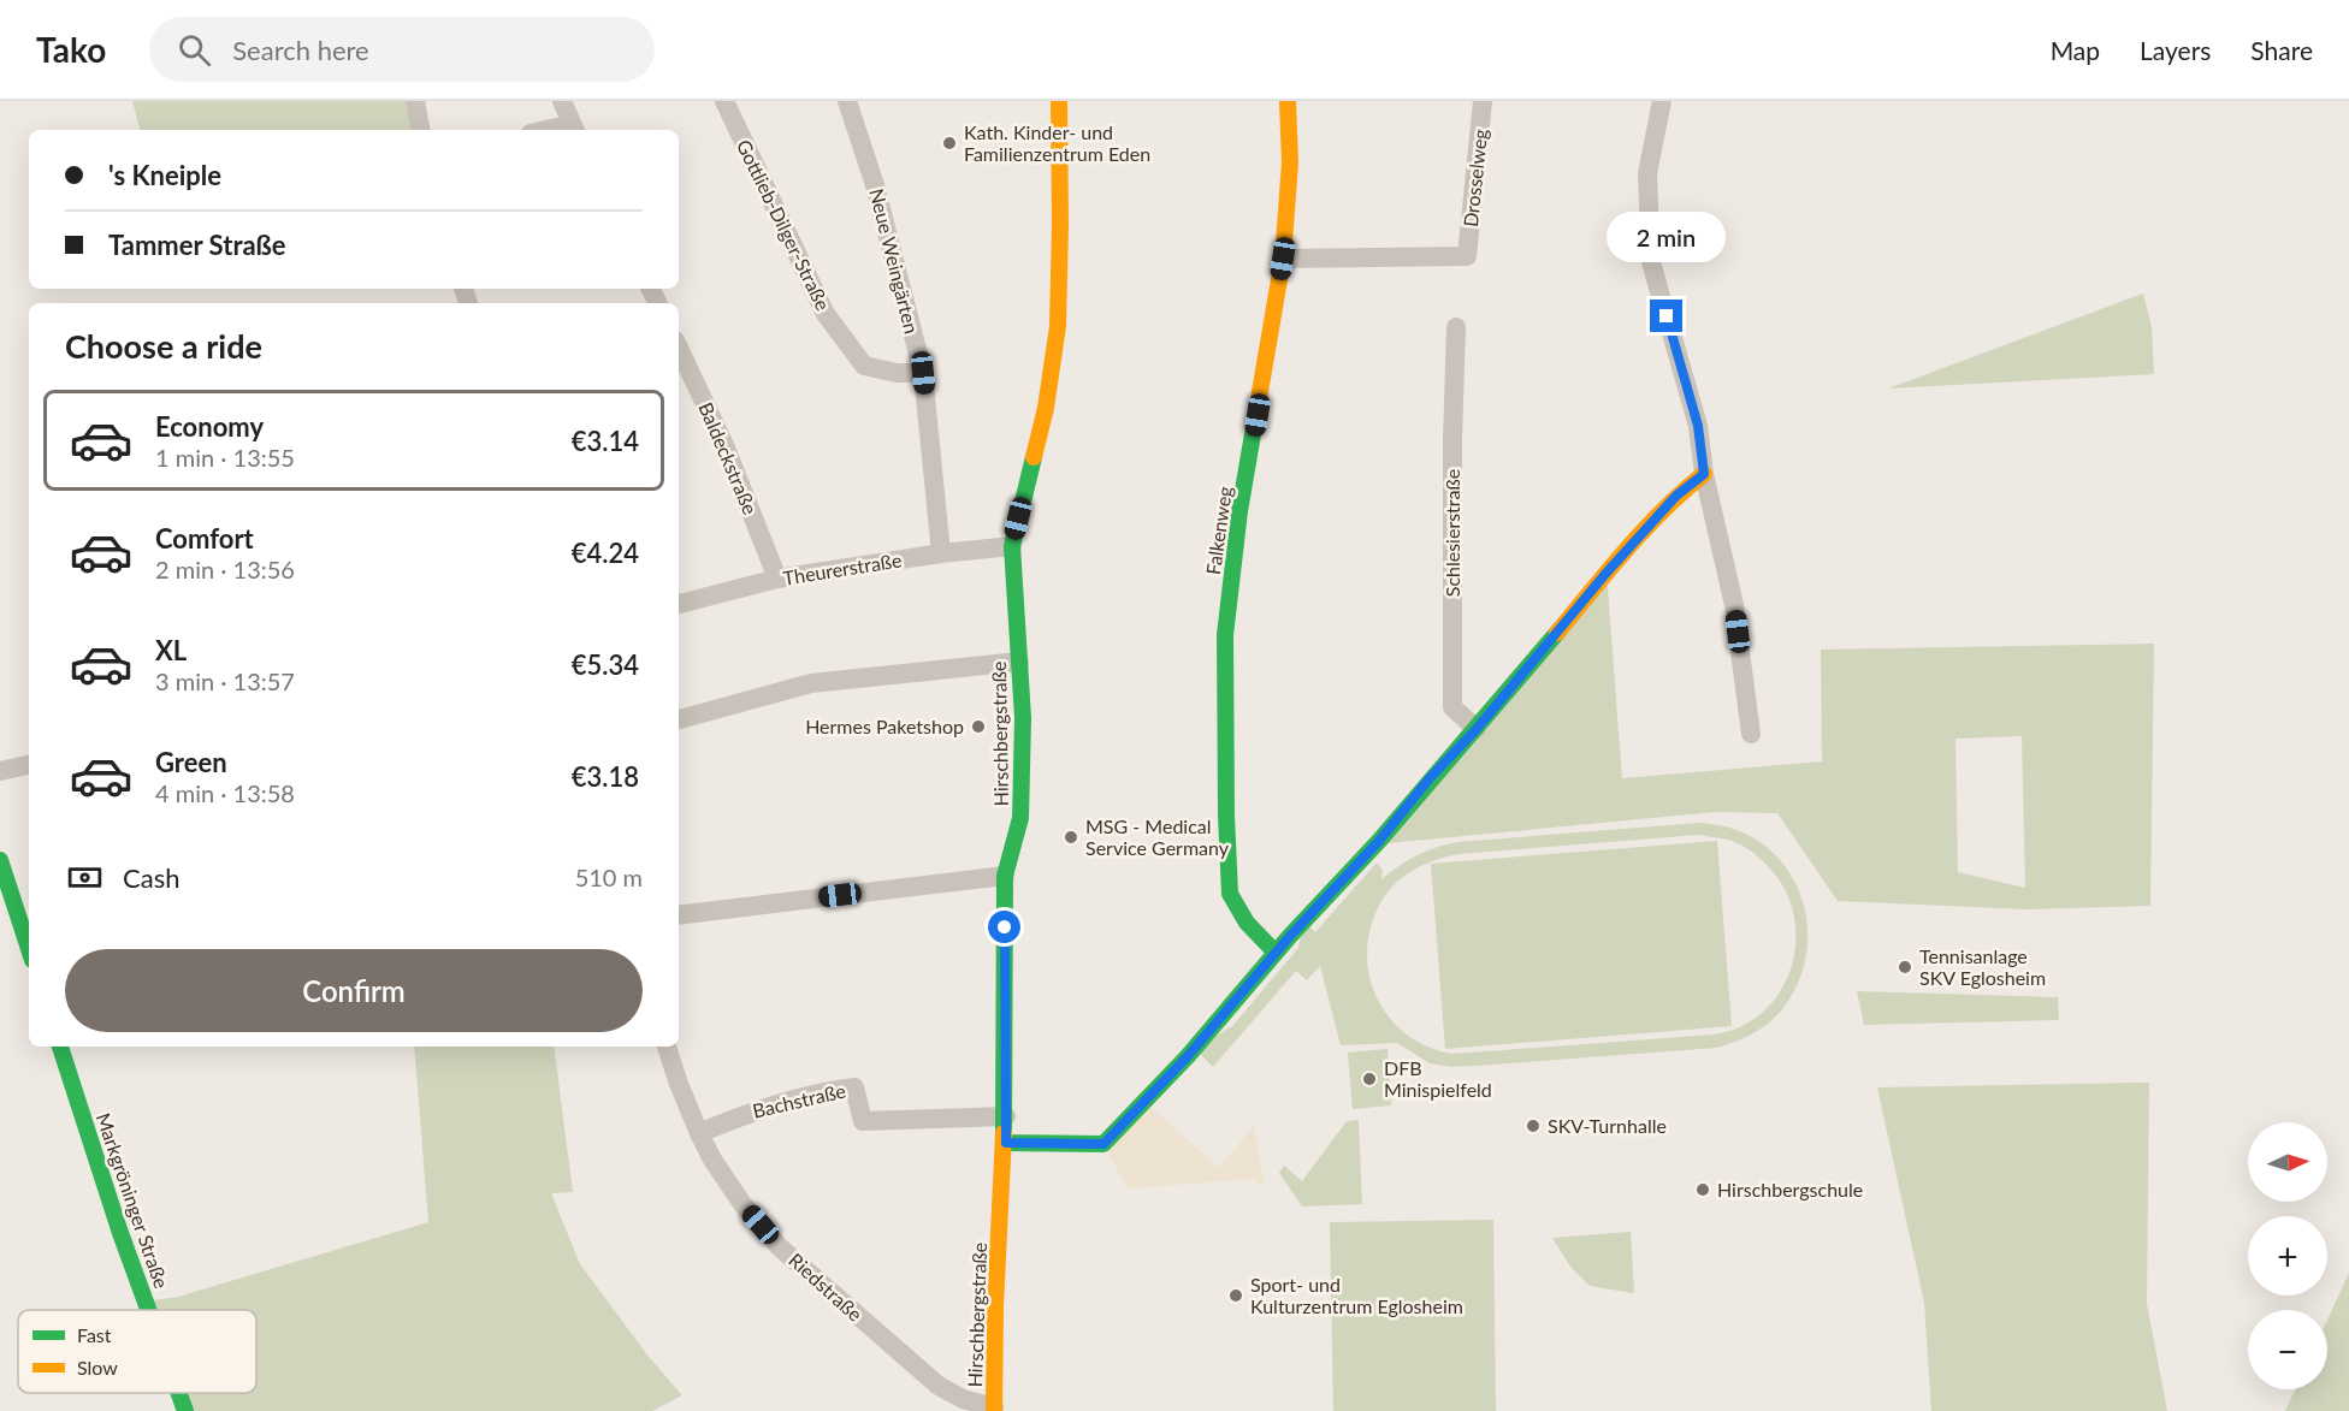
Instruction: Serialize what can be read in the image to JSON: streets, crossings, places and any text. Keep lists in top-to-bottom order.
{
  "streets": {
    "street": [
      "Drosselweg",
      "Gottlieb-Dilger-Straße",
      "Neue Weingärten",
      "Baldeckstraße",
      "Falkenweg",
      "Schlesierstraße",
      "Theurerstraße",
      "Hirschbergstraße",
      "Bachstraße",
      "Markgröninger Straße",
      "Riedstraße"
    ]
  },
  "crossings": [
    ["Drosselweg", "Falkenweg"],
    ["Gottlieb-Dilger-Straße", "Neue Weingärten"],
    ["Neue Weingärten", "Theurerstraße"],
    ["Baldeckstraße", "Theurerstraße"],
    ["Theurerstraße", "Hirschbergstraße"],
    ["Hirschbergstraße", "Bachstraße"],
    ["Hirschbergstraße", "Riedstraße"],
    ["Bachstraße", "Riedstraße"]
  ],
  "places": [
    "Kath. Kinder- und Familienzentrum Eden",
    "Hermes Paketshop",
    "MSG - Medical Service Germany",
    "Tennisanlage SKV Eglosheim",
    "DFB Minispielfeld",
    "SKV-Turnhalle",
    "Hirschbergschule",
    "Sport- und Kulturzentrum Eglosheim"
  ],
  "legend": ["Fast", "Slow"],
  "north": "right",
  "page": {
    "header": "Tako",
    "search": "Search here",
    "nav": ["Map", "Layers", "Share"],
    "banner": ["'s Kneiple", "Tammer Straße"],
    "bubble": "2 min",
    "heading": "Choose a ride",
    "list": [
      {
        "name": "Economy",
        "note": "1 min · 13:55",
        "value": "€3.14"
      },
      {
        "name": "Comfort",
        "note": "2 min · 13:56",
        "value": "€4.24"
      },
      {
        "name": "XL",
        "note": "3 min · 13:57",
        "value": "€5.34"
      },
      {
        "name": "Green",
        "note": "4 min · 13:58",
        "value": "€3.18"
      }
    ],
    "pay": ["Cash", "510 m"],
    "buttons": "Confirm",
    "map_buttons": ["+", "−"]
  }
}
